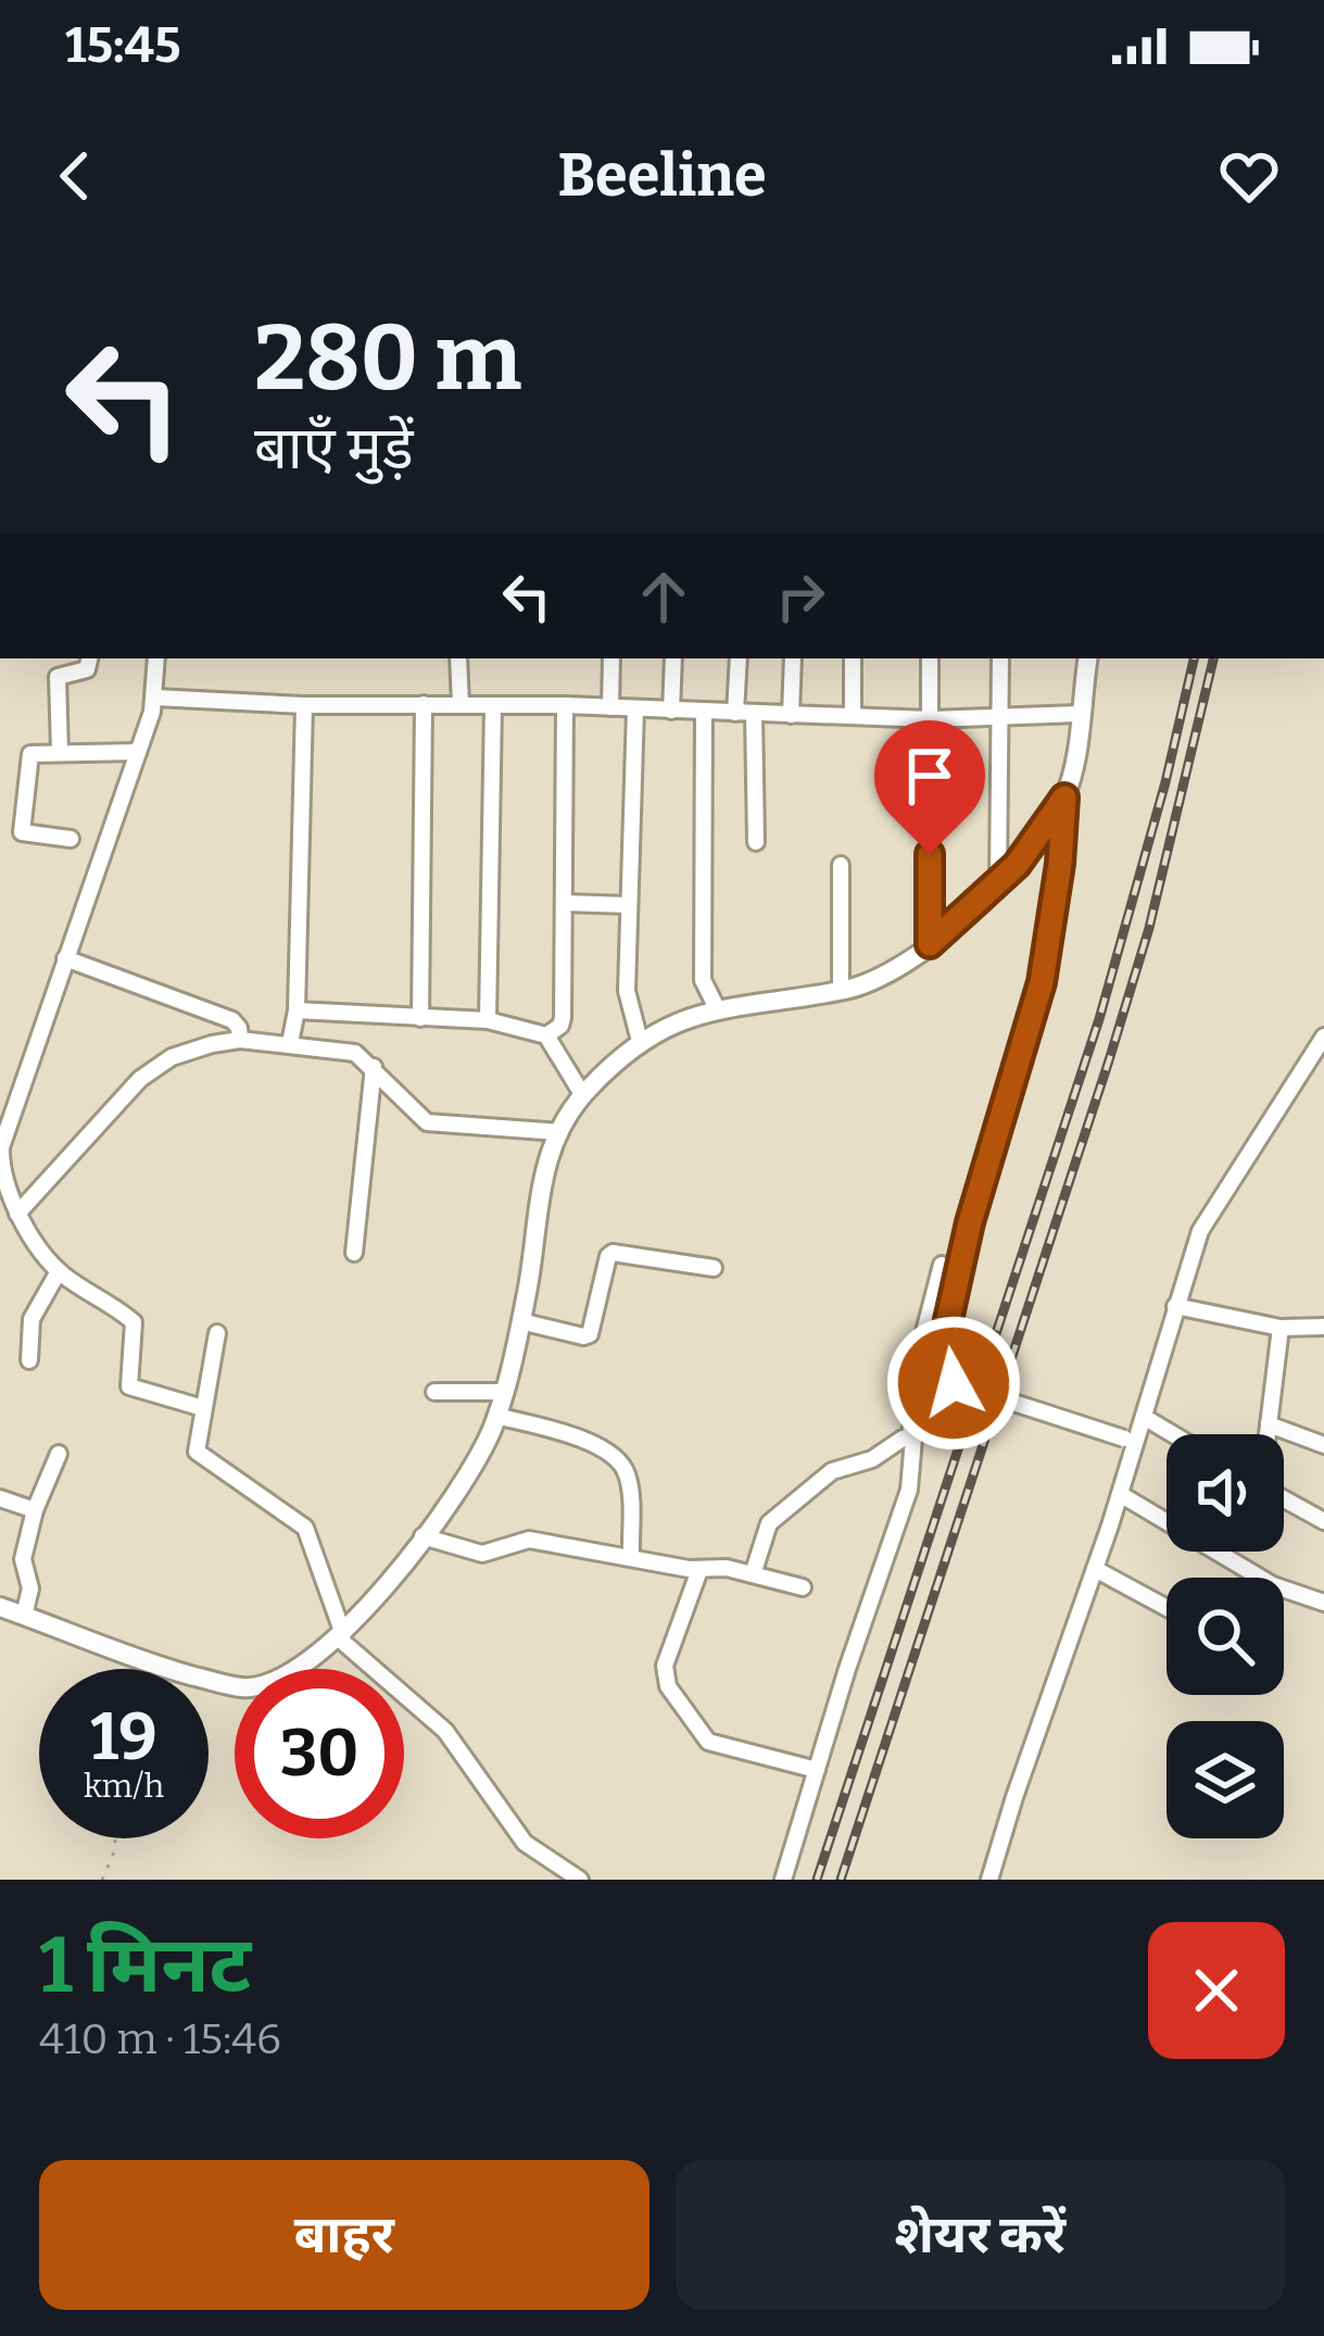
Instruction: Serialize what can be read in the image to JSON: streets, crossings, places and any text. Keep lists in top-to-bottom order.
{
  "page": {
    "status": "15:45",
    "header": "Beeline",
    "turn": ["280 m", "बाएँ मुड़ें"],
    "speed": "19 km/h",
    "limit": "30",
    "heading": ["1 मिनट", "410 m · 15:46"],
    "buttons": ["बाहर", "शेयर करें"]
  }
}
